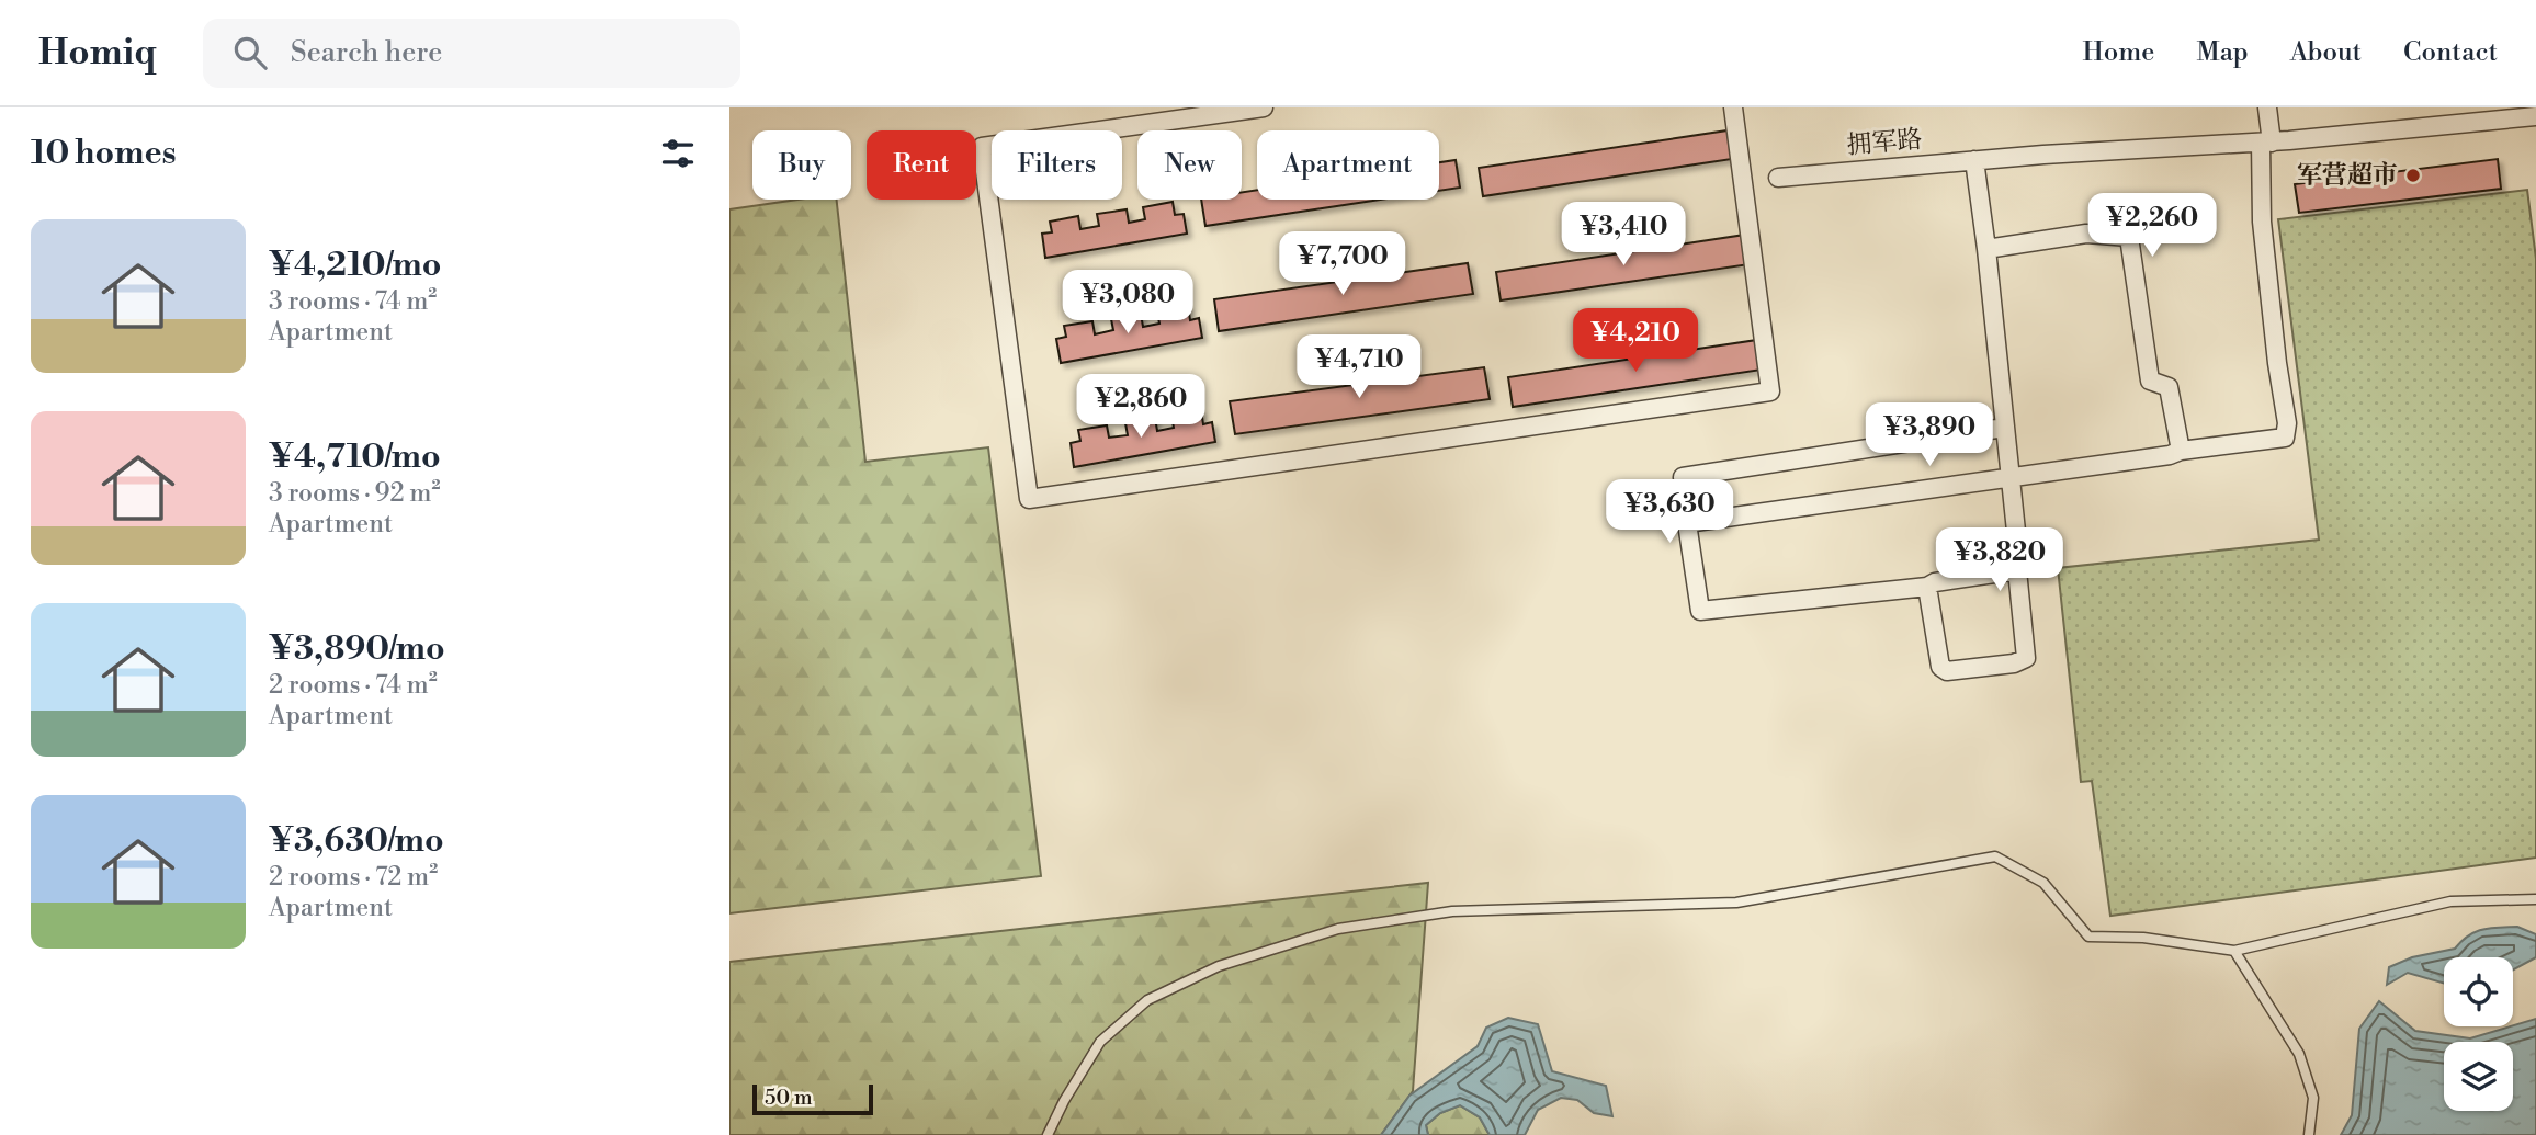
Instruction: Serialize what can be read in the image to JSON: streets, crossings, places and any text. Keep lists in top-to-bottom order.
{
  "streets": {
    "street": ["拥军路"]
  },
  "places": ["军营超市"],
  "scale_bar": "50 m",
  "page": {
    "header": "Homiq",
    "search": "Search here",
    "nav": [
      "Home",
      "Map",
      "About",
      "Contact"
    ],
    "heading": "10 homes",
    "chip": [
      "Buy",
      "Rent",
      "Filters",
      "New",
      "Apartment"
    ],
    "price": [
      "¥2,260",
      "¥3,410",
      "¥7,700",
      "¥3,080",
      "¥4,210",
      "¥4,710",
      "¥2,860",
      "¥3,890",
      "¥3,630",
      "¥3,820"
    ],
    "list": [
      {
        "name": "¥4,210/mo",
        "note": "3 rooms · 74 m² · Apartment"
      },
      {
        "name": "¥4,710/mo",
        "note": "3 rooms · 92 m² · Apartment"
      },
      {
        "name": "¥3,890/mo",
        "note": "2 rooms · 74 m² · Apartment"
      },
      {
        "name": "¥3,630/mo",
        "note": "2 rooms · 72 m² · Apartment"
      }
    ],
    "scale": "50 m"
  }
}
